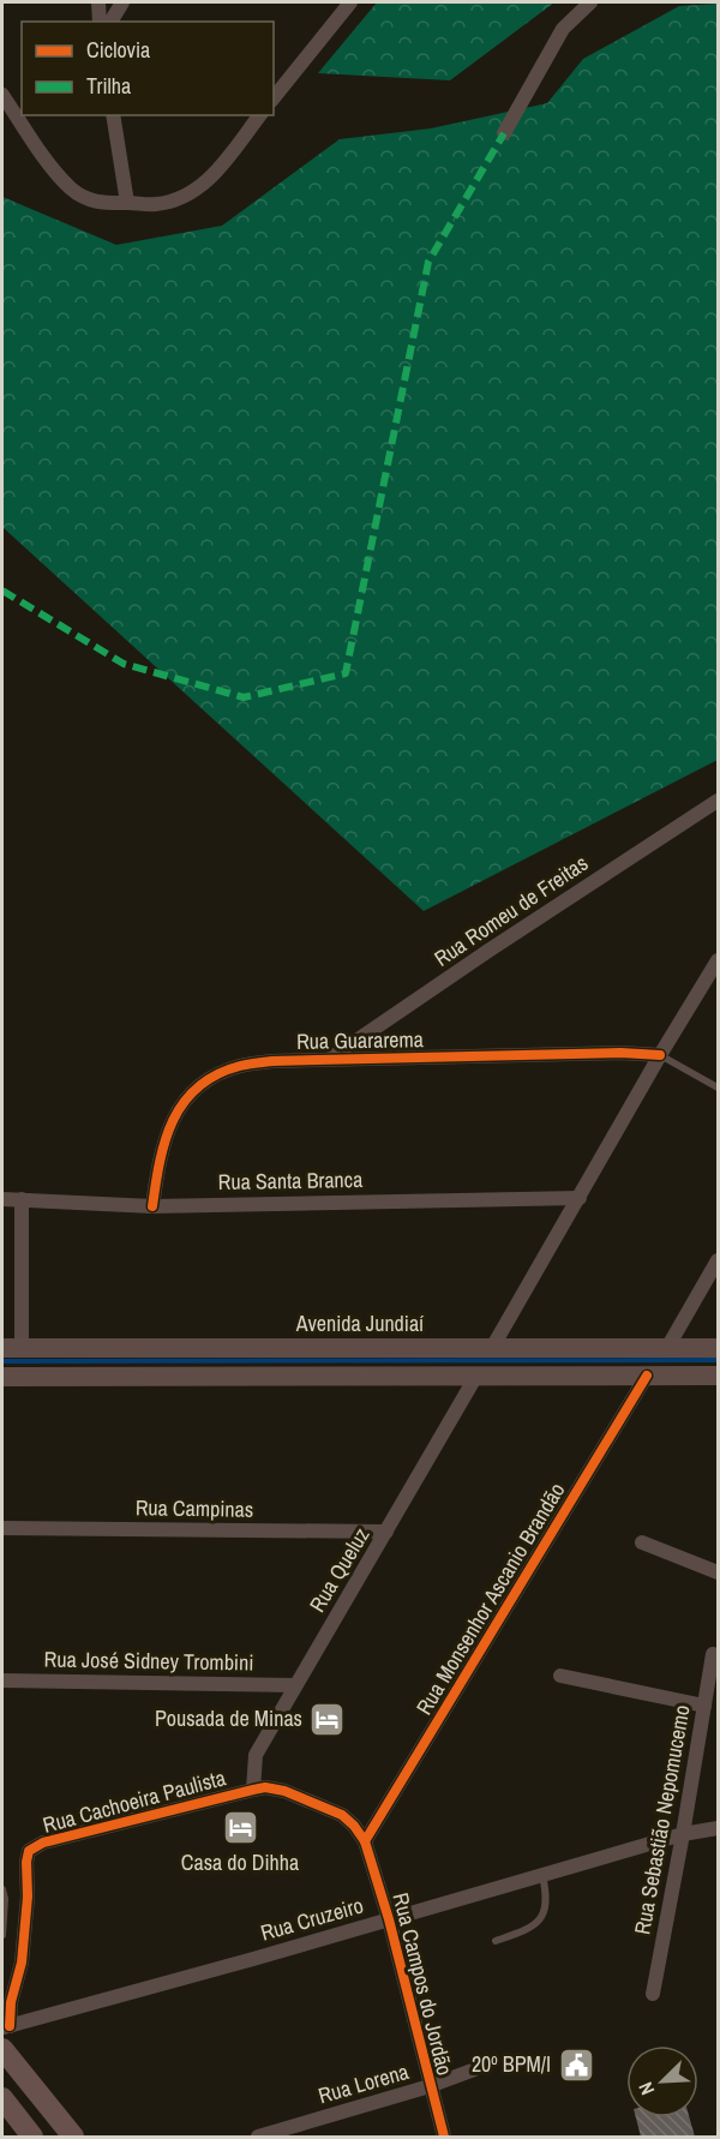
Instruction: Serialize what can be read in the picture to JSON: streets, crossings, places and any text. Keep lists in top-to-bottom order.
{
  "streets": {
    "main road": ["Avenida Jundiaí"],
    "street": [
      "Rua Romeu de Freitas",
      "Rua Guararema",
      "Rua Santa Branca",
      "Rua Campinas",
      "Rua Queluz",
      "Rua Monsenhor Ascanio Brandão",
      "Rua José Sidney Trombini",
      "Rua Cachoeira Paulista",
      "Rua Sebastião Nepomucemo",
      "Rua Cruzeiro",
      "Rua Campos do Jordão",
      "Rua Lorena"
    ]
  },
  "crossings": [
    ["Rua Romeu de Freitas", "Rua Guararema"],
    ["Rua Guararema", "Rua Santa Branca"],
    ["Rua Campinas", "Rua Queluz"],
    ["Rua Queluz", "Rua José Sidney Trombini"],
    ["Rua Queluz", "Rua Cachoeira Paulista"],
    ["Rua Monsenhor Ascanio Brandão", "Rua Cachoeira Paulista"],
    ["Rua Monsenhor Ascanio Brandão", "Rua Campos do Jordão"],
    ["Rua Cachoeira Paulista", "Rua Cruzeiro"],
    ["Rua Cachoeira Paulista", "Rua Campos do Jordão"],
    ["Rua Sebastião Nepomucemo", "Rua Cruzeiro"],
    ["Rua Cruzeiro", "Rua Campos do Jordão"],
    ["Rua Campos do Jordão", "Rua Lorena"]
  ],
  "places": {
    "hotel": ["Pousada de Minas", "Casa do Dihha"],
    "public building": ["20º BPM/I"]
  },
  "legend": ["Ciclovia", "Trilha"],
  "north": "bottom left"
}
